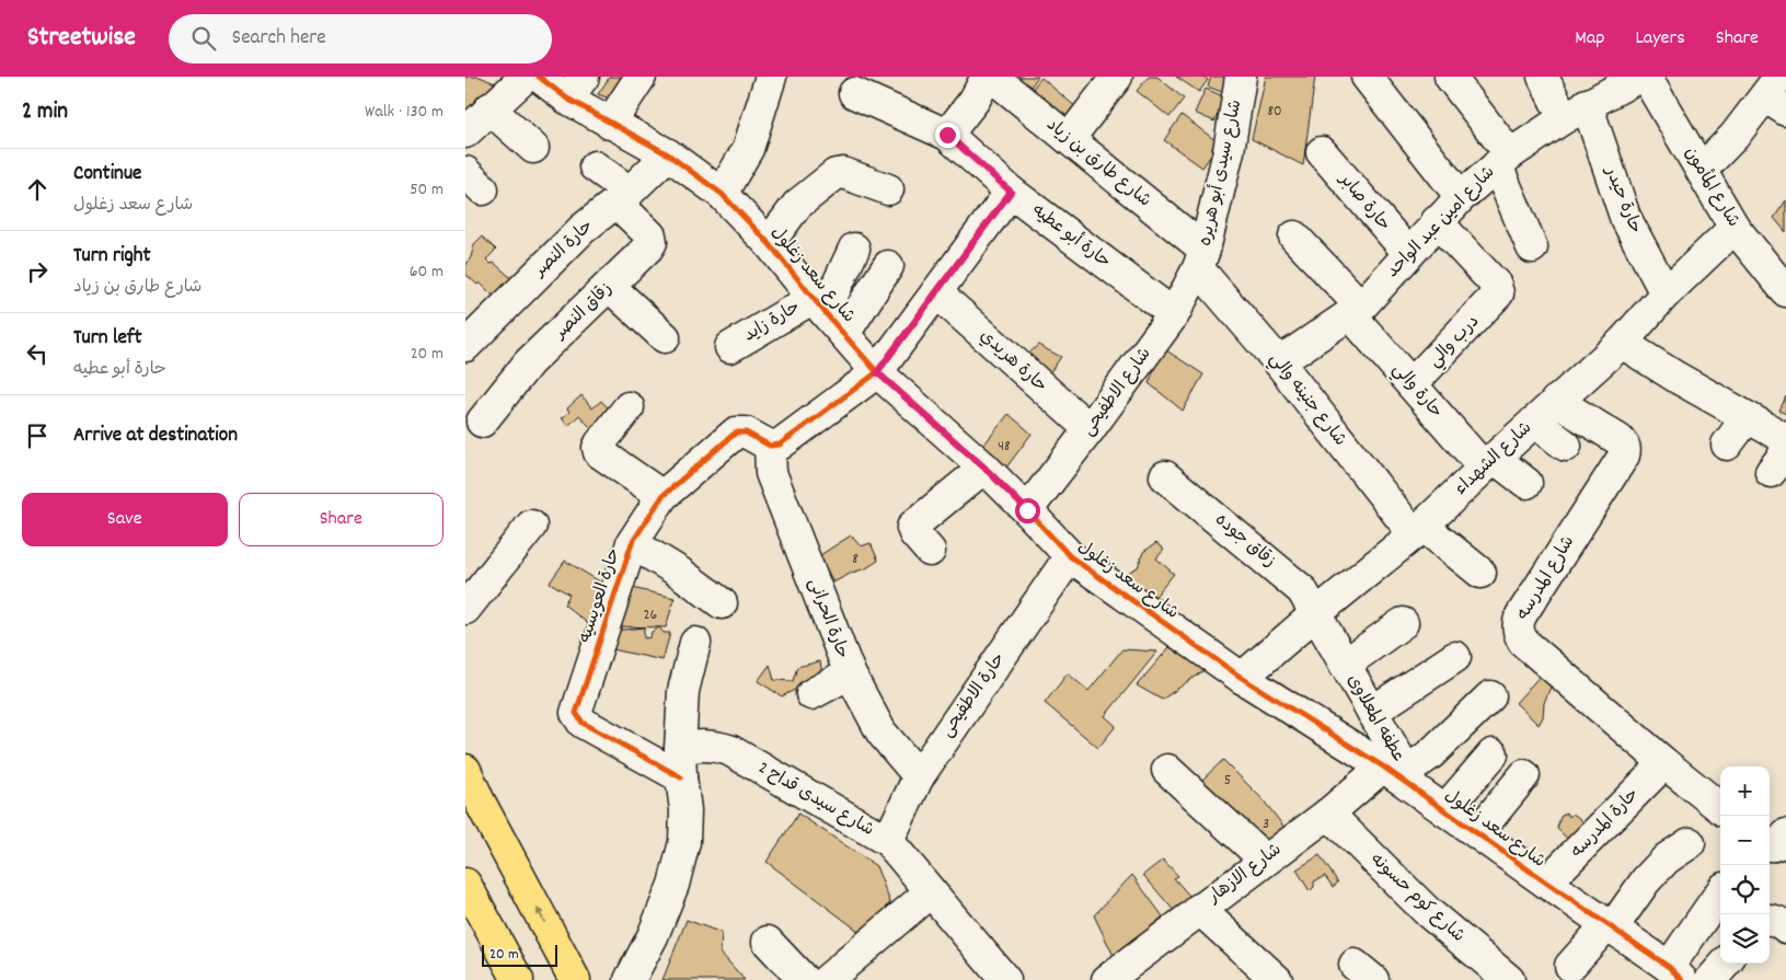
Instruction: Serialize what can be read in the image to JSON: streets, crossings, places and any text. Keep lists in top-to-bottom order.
{
  "streets": {
    "street": [
      "شارع طارق بن زياد",
      "شارع سيدى أبو هريره",
      "شارع المأمون",
      "حارة حيدر",
      "حارة صابر",
      "شارع امين عبد الواحد",
      "حارة أبو عطيه",
      "حارة النصر",
      "شارع سعد زغلول",
      "زقاق النصر",
      "حارة زايد",
      "درب والي",
      "حارة هريدي",
      "حارة والي",
      "شارع الاطفيحى",
      "شارع جنينه والي",
      "شارع الشهداء",
      "زقاق جوده",
      "شارع المدرسه",
      "حارة العويسيه",
      "حارة الحرانى",
      "حارة الاطفيحى",
      "عطفه المعلاوى",
      "شارع سيدى قداح 2",
      "حارة المدرسه",
      "شارع الازهار",
      "شارع كوم حسونه"
    ]
  },
  "crossings": [
    ["شارع طارق بن زياد", "شارع سيدى أبو هريره"],
    ["شارع طارق بن زياد", "شارع الاطفيحى"],
    ["شارع طارق بن زياد", "شارع جنينه والي"],
    ["شارع سيدى أبو هريره", "شارع الاطفيحى"],
    ["شارع سيدى أبو هريره", "شارع جنينه والي"],
    ["شارع المأمون", "شارع الشهداء"],
    ["حارة حيدر", "شارع امين عبد الواحد"],
    ["حارة حيدر", "شارع الشهداء"],
    ["حارة صابر", "شارع امين عبد الواحد"],
    ["شارع امين عبد الواحد", "درب والي"],
    ["شارع امين عبد الواحد", "حارة والي"],
    ["شارع امين عبد الواحد", "شارع جنينه والي"],
    ["حارة أبو عطيه", "شارع الاطفيحى"],
    ["حارة النصر", "شارع سعد زغلول"],
    ["حارة النصر", "زقاق النصر"],
    ["شارع سعد زغلول", "حارة زايد"],
    ["شارع سعد زغلول", "شارع الاطفيحى"],
    ["شارع سعد زغلول", "شارع الشهداء"],
    ["شارع سعد زغلول", "حارة الاطفيحى"],
    ["شارع سعد زغلول", "عطفه المعلاوى"],
    ["شارع سعد زغلول", "حارة المدرسه"],
    ["شارع سعد زغلول", "شارع الازهار"],
    ["درب والي", "حارة والي"],
    ["حارة هريدي", "شارع الاطفيحى"],
    ["حارة والي", "شارع الشهداء"],
    ["شارع الاطفيحى", "شارع جنينه والي"],
    ["شارع جنينه والي", "شارع الشهداء"],
    ["شارع الشهداء", "زقاق جوده"],
    ["شارع الشهداء", "شارع المدرسه"],
    ["شارع الشهداء", "عطفه المعلاوى"],
    ["زقاق جوده", "عطفه المعلاوى"],
    ["شارع المدرسه", "حارة المدرسه"],
    ["حارة العويسيه", "حارة الحرانى"],
    ["حارة العويسيه", "شارع سيدى قداح 2"],
    ["حارة الحرانى", "حارة الاطفيحى"],
    ["حارة الاطفيحى", "شارع سيدى قداح 2"],
    ["عطفه المعلاوى", "شارع الازهار"],
    ["شارع الازهار", "شارع كوم حسونه"]
  ],
  "house_numbers": [
    "80",
    "48",
    "8",
    "26",
    "5",
    "3"
  ],
  "scale_bar": "20 m",
  "page": {
    "header": "Streetwise",
    "search": "Search here",
    "nav": ["Map", "Layers", "Share"],
    "heading": ["2 min", "Walk · 130 m"],
    "list": [
      ["Continue", "شارع سعد زغلول", "50 m"],
      ["Turn right", "شارع طارق بن زياد", "60 m"],
      ["Turn left", "حارة أبو عطيه", "20 m"],
      "Arrive at destination"
    ],
    "buttons": ["Save", "Share"],
    "map_buttons": ["+", "−"],
    "scale": "20 m"
  }
}
